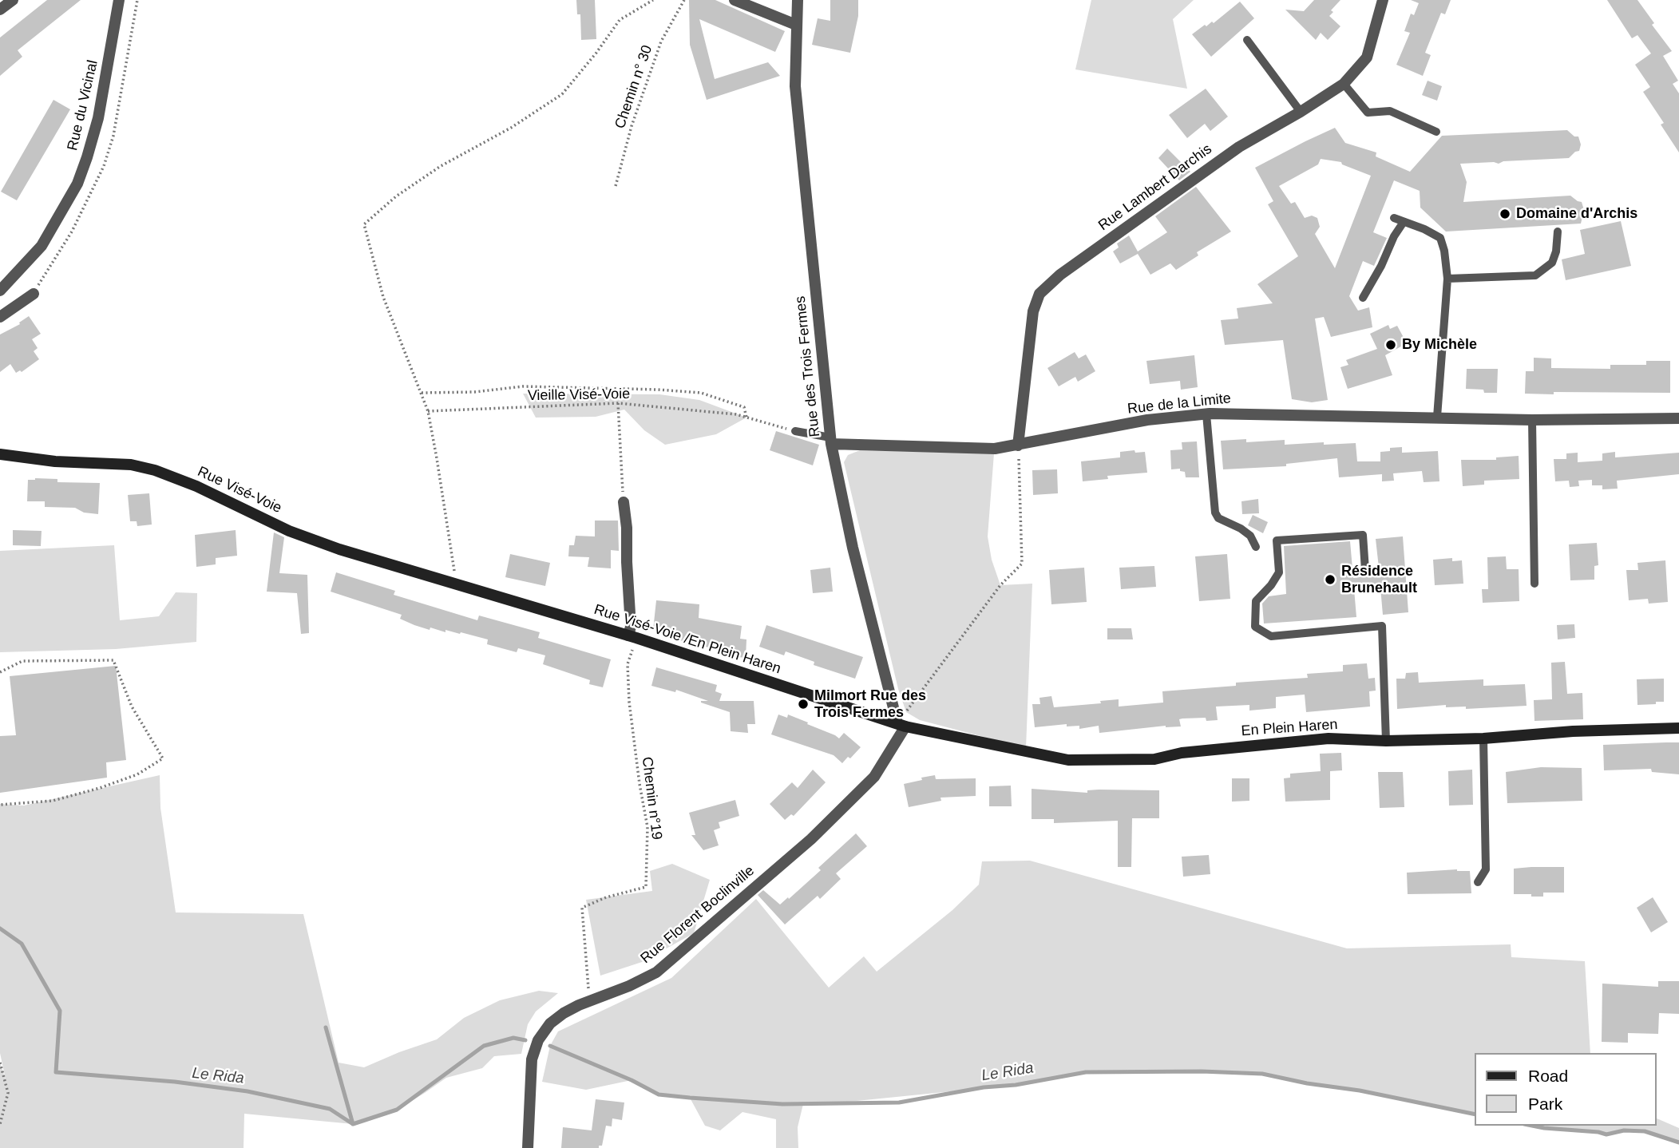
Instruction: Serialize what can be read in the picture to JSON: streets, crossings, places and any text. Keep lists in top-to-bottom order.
{
  "streets": {
    "street": [
      "Rue du Vicinal",
      "Rue Lambert Darchis",
      "Rue des Trois Fermes",
      "Rue de la Limite",
      "Rue Visé-Voie",
      "Rue Visé-Voie /En Plein Haren",
      "En Plein Haren",
      "Rue Florent Boclinville"
    ],
    "path": ["Chemin n° 30", "Vieille Visé-Voie", "Chemin n°19"]
  },
  "crossings": [
    ["Rue Lambert Darchis", "Rue de la Limite"],
    ["Rue des Trois Fermes", "Rue de la Limite"],
    ["Rue des Trois Fermes", "Rue Visé-Voie /En Plein Haren"],
    ["Rue des Trois Fermes", "En Plein Haren"],
    ["Rue des Trois Fermes", "Rue Florent Boclinville"],
    ["Rue Visé-Voie", "Rue Visé-Voie /En Plein Haren"],
    ["Rue Visé-Voie /En Plein Haren", "En Plein Haren"],
    ["Rue Visé-Voie /En Plein Haren", "Chemin n°19"],
    ["Rue Visé-Voie /En Plein Haren", "Rue Florent Boclinville"],
    ["En Plein Haren", "Rue Florent Boclinville"],
    ["Chemin n°19", "Rue Florent Boclinville"]
  ],
  "water": ["Le Rida"],
  "places": [
    "Domaine d'Archis",
    "By Michèle",
    "Résidence Brunehault",
    "Milmort Rue des Trois Fermes"
  ],
  "legend": ["Road", "Park"]
}
